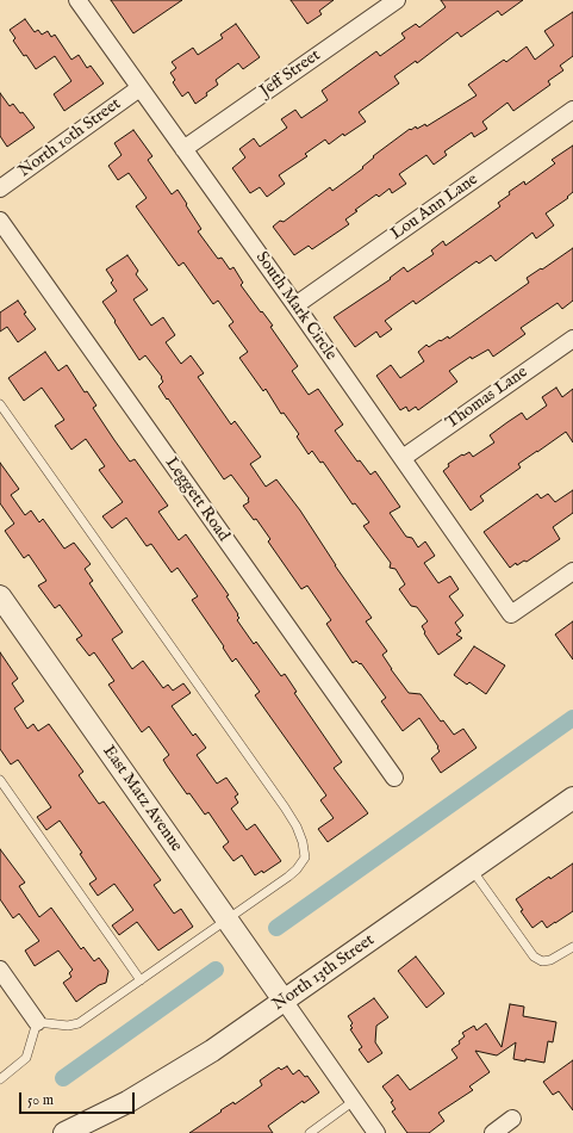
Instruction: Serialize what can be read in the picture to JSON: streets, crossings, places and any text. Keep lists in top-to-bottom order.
{
  "streets": {
    "street": [
      "Jeff Street",
      "North 10th Street",
      "Lou Ann Lane",
      "South Mark Circle",
      "Thomas Lane",
      "Leggett Road",
      "East Matz Avenue",
      "North 13th Street"
    ]
  },
  "crossings": [
    ["Jeff Street", "South Mark Circle"],
    ["North 10th Street", "South Mark Circle"],
    ["Lou Ann Lane", "South Mark Circle"],
    ["South Mark Circle", "Thomas Lane"],
    ["East Matz Avenue", "North 13th Street"]
  ],
  "scale_bar": "50 m"
}
